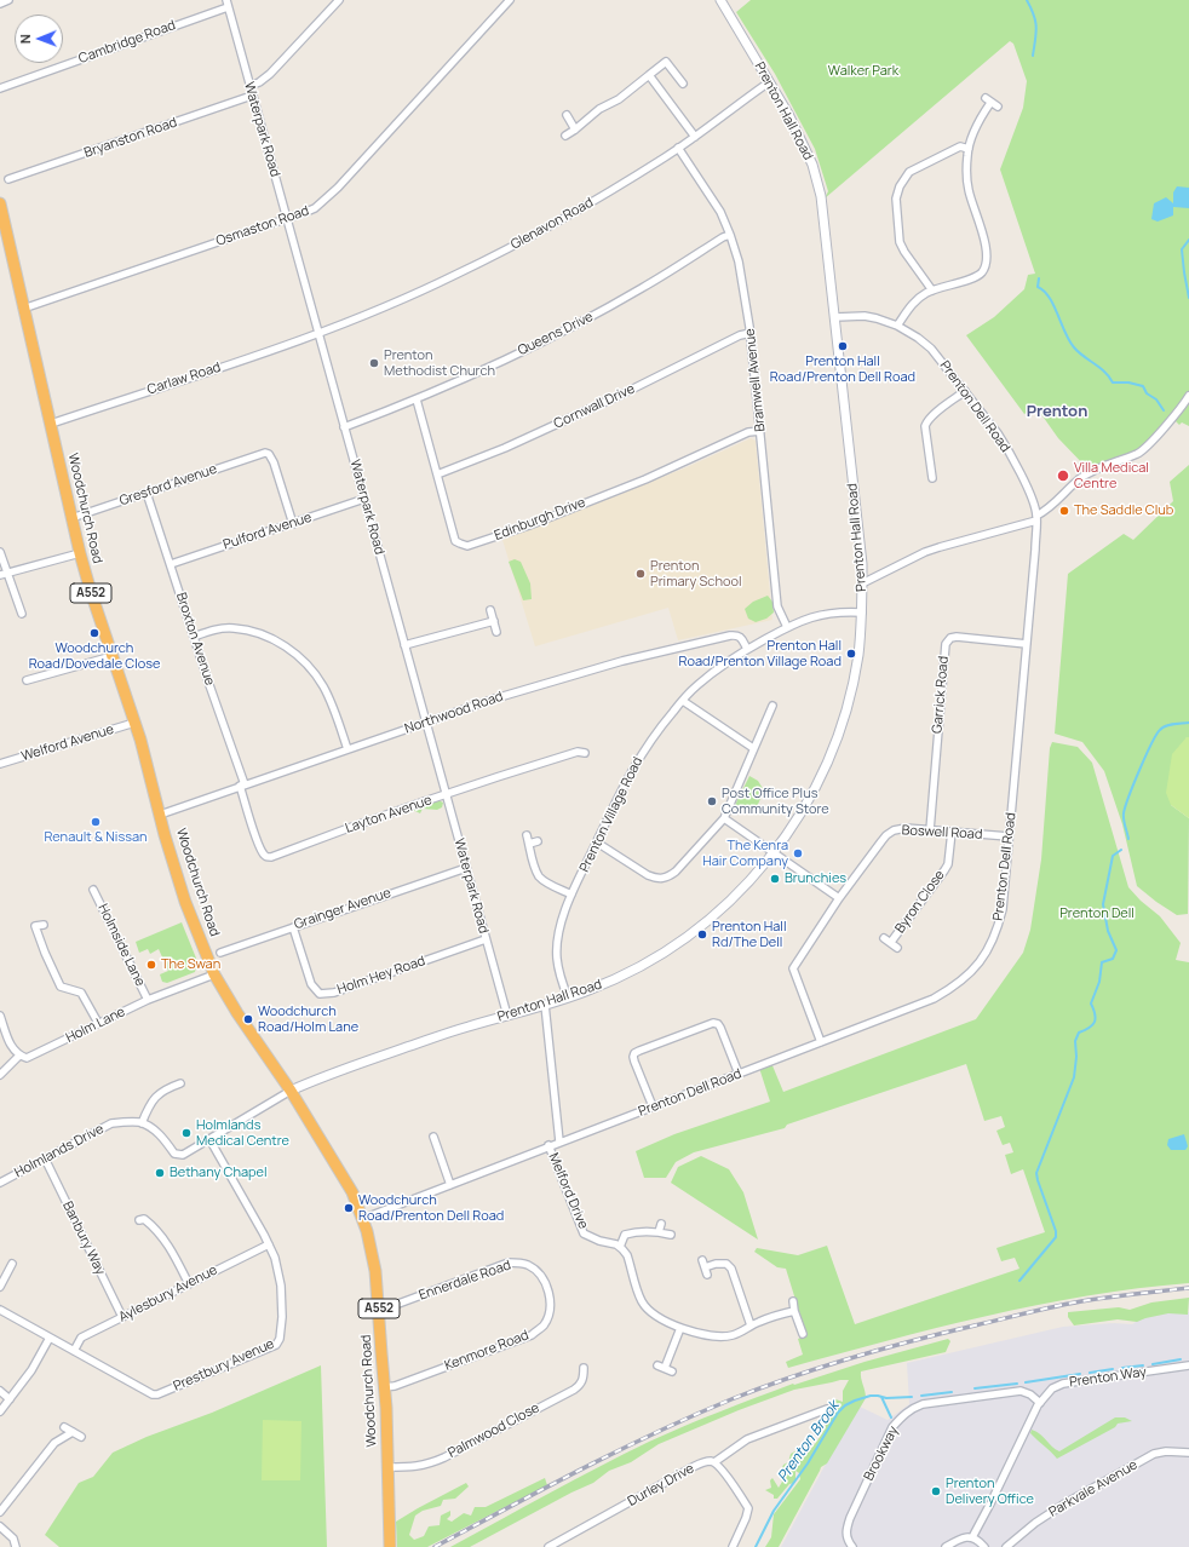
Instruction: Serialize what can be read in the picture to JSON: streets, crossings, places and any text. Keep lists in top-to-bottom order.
{
  "streets": {
    "highway": ["Woodchurch Road", "A552"],
    "street": [
      "Cambridge Road",
      "Prenton Hall Road",
      "Waterpark Road",
      "Bryanston Road",
      "Glenavon Road",
      "Osmaston Road",
      "Queens Drive",
      "Carlaw Road",
      "Bramwell Avenue",
      "Cornwall Drive",
      "Prenton Dell Road",
      "Gresford Avenue",
      "Edinburgh Drive",
      "Pulford Avenue",
      "Broxton Avenue",
      "Garrick Road",
      "Northwood Road",
      "Welford Avenue",
      "Layton Avenue",
      "Prenton Village Road",
      "Boswell Road",
      "Byron Close",
      "Grainger Avenue",
      "Holmside Lane",
      "Holm Hey Road",
      "Holm Lane",
      "Holmlands Drive",
      "Melford Drive",
      "Banbury Way",
      "Ennerdale Road",
      "Aylesbury Avenue",
      "Kenmore Road",
      "Prestbury Avenue",
      "Prenton Way",
      "Palmwood Close",
      "Brookway",
      "Durley Drive",
      "Parkvale Avenue"
    ]
  },
  "crossings": [
    ["Cambridge Road", "Waterpark Road"],
    ["Prenton Hall Road", "Waterpark Road"],
    ["Prenton Hall Road", "Glenavon Road"],
    ["Prenton Hall Road", "Prenton Dell Road"],
    ["Prenton Hall Road", "Woodchurch Road"],
    ["Prenton Hall Road", "Prenton Village Road"],
    ["Waterpark Road", "Bryanston Road"],
    ["Waterpark Road", "Glenavon Road"],
    ["Waterpark Road", "Osmaston Road"],
    ["Waterpark Road", "Queens Drive"],
    ["Waterpark Road", "Carlaw Road"],
    ["Waterpark Road", "Pulford Avenue"],
    ["Waterpark Road", "Northwood Road"],
    ["Waterpark Road", "Layton Avenue"],
    ["Waterpark Road", "Grainger Avenue"],
    ["Waterpark Road", "Holm Hey Road"],
    ["Glenavon Road", "Carlaw Road"],
    ["Glenavon Road", "Bramwell Avenue"],
    ["Osmaston Road", "Woodchurch Road"],
    ["Queens Drive", "Bramwell Avenue"],
    ["Queens Drive", "Edinburgh Drive"],
    ["Carlaw Road", "Woodchurch Road"],
    ["Bramwell Avenue", "Cornwall Drive"],
    ["Bramwell Avenue", "Edinburgh Drive"],
    ["Bramwell Avenue", "Prenton Village Road"],
    ["Cornwall Drive", "Edinburgh Drive"],
    ["Prenton Dell Road", "Woodchurch Road"],
    ["Prenton Dell Road", "Garrick Road"],
    ["Prenton Dell Road", "Boswell Road"],
    ["Prenton Dell Road", "Melford Drive"],
    ["Gresford Avenue", "Woodchurch Road"],
    ["Gresford Avenue", "Pulford Avenue"],
    ["Gresford Avenue", "Broxton Avenue"],
    ["Woodchurch Road", "Northwood Road"],
    ["Woodchurch Road", "Welford Avenue"],
    ["Woodchurch Road", "Holm Lane"],
    ["Woodchurch Road", "Ennerdale Road"],
    ["Woodchurch Road", "Kenmore Road"],
    ["Woodchurch Road", "Palmwood Close"],
    ["Pulford Avenue", "Broxton Avenue"],
    ["Broxton Avenue", "Northwood Road"],
    ["Broxton Avenue", "Layton Avenue"],
    ["Garrick Road", "Boswell Road"],
    ["Northwood Road", "Layton Avenue"],
    ["Northwood Road", "Prenton Village Road"],
    ["Boswell Road", "Byron Close"],
    ["Grainger Avenue", "Holm Hey Road"],
    ["Holmside Lane", "Holm Lane"],
    ["Holmlands Drive", "Banbury Way"],
    ["Banbury Way", "Aylesbury Avenue"],
    ["Ennerdale Road", "Kenmore Road"],
    ["Aylesbury Avenue", "Prestbury Avenue"],
    ["Prenton Way", "Brookway"]
  ],
  "districts": ["Prenton"],
  "water": ["Prenton Brook"],
  "parks": ["Walker Park", "Prenton Dell"],
  "places": [
    "Prenton Hall Road/Prenton Dell Road",
    "Prenton Methodist Church",
    "Villa Medical Centre",
    "The Saddle Club",
    "Prenton Primary School",
    "Woodchurch Road/Dovedale Close",
    "Prenton Hall Road/Prenton Village Road",
    "Post Office Plus Community Store",
    "Renault & Nissan",
    "The Kenra Hair Company",
    "Brunchies",
    "Prenton Hall Rd/The Dell",
    "The Swan",
    "Woodchurch Road/Holm Lane",
    "Holmlands Medical Centre",
    "Bethany Chapel",
    "Woodchurch Road/Prenton Dell Road",
    "Prenton Delivery Office"
  ],
  "north": "left"
}
